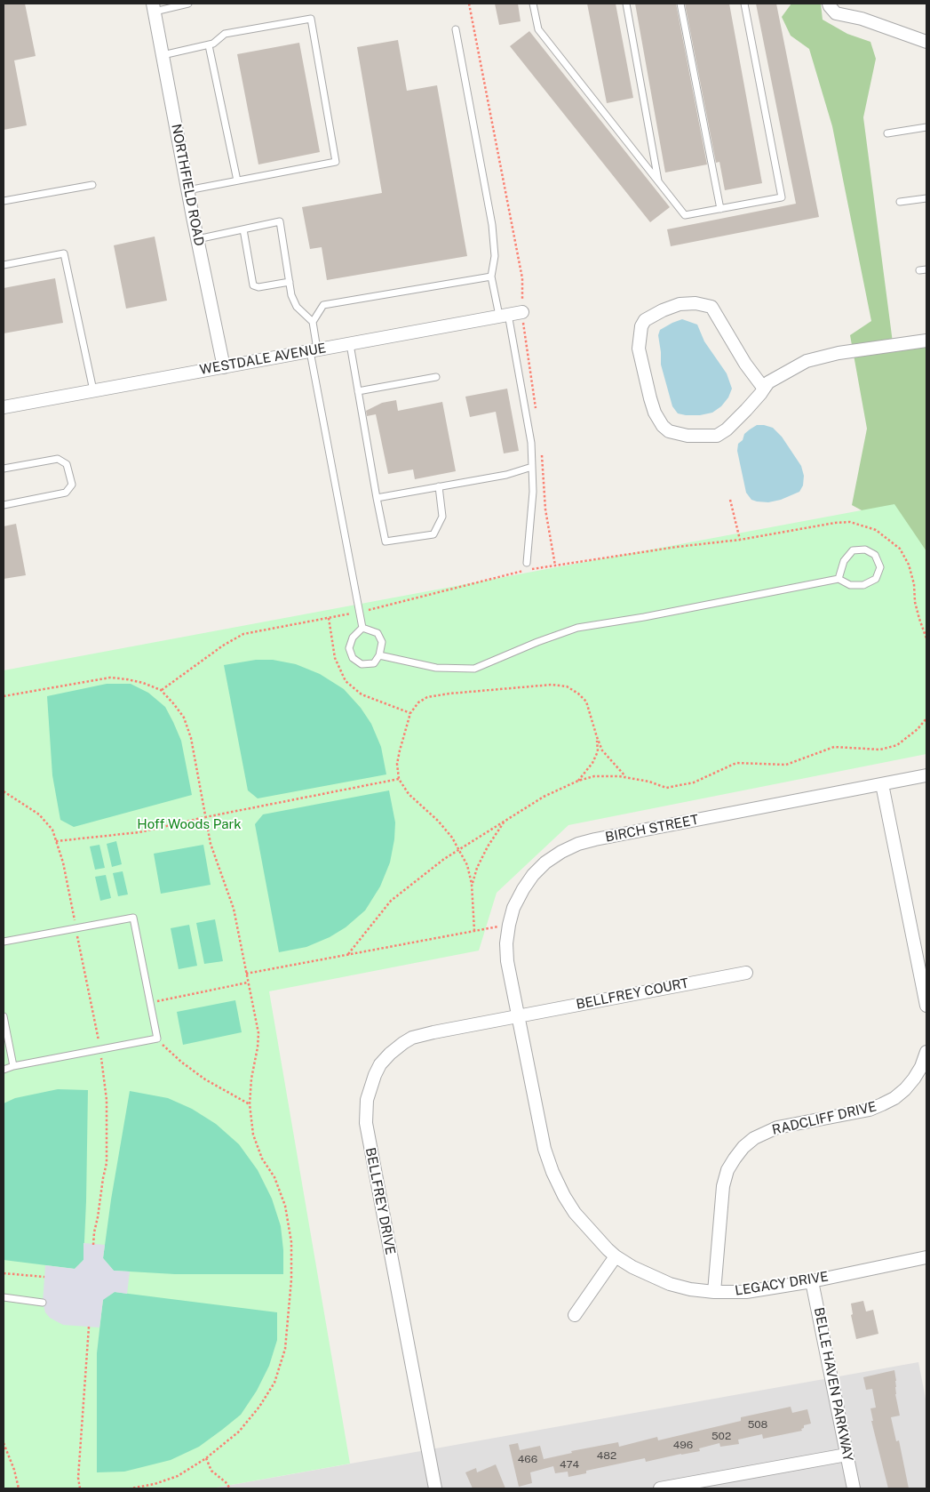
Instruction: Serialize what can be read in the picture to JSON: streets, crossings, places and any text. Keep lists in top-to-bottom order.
{
  "streets": {
    "street": [
      "NORTHFIELD ROAD",
      "WESTDALE AVENUE",
      "BIRCH STREET",
      "BELLFREY COURT",
      "RADCLIFF DRIVE",
      "BELLFREY DRIVE",
      "LEGACY DRIVE",
      "BELLE HAVEN PARKWAY"
    ]
  },
  "crossings": [
    ["NORTHFIELD ROAD", "WESTDALE AVENUE"],
    ["BIRCH STREET", "BELLFREY COURT"],
    ["BIRCH STREET", "BELLFREY DRIVE"],
    ["BIRCH STREET", "LEGACY DRIVE"],
    ["BELLFREY COURT", "BELLFREY DRIVE"],
    ["BELLFREY COURT", "LEGACY DRIVE"],
    ["RADCLIFF DRIVE", "LEGACY DRIVE"],
    ["BELLFREY DRIVE", "LEGACY DRIVE"],
    ["LEGACY DRIVE", "BELLE HAVEN PARKWAY"]
  ],
  "parks": ["Hoff Woods Park"],
  "house_numbers": [
    "508",
    "502",
    "496",
    "482",
    "466",
    "474"
  ]
}
